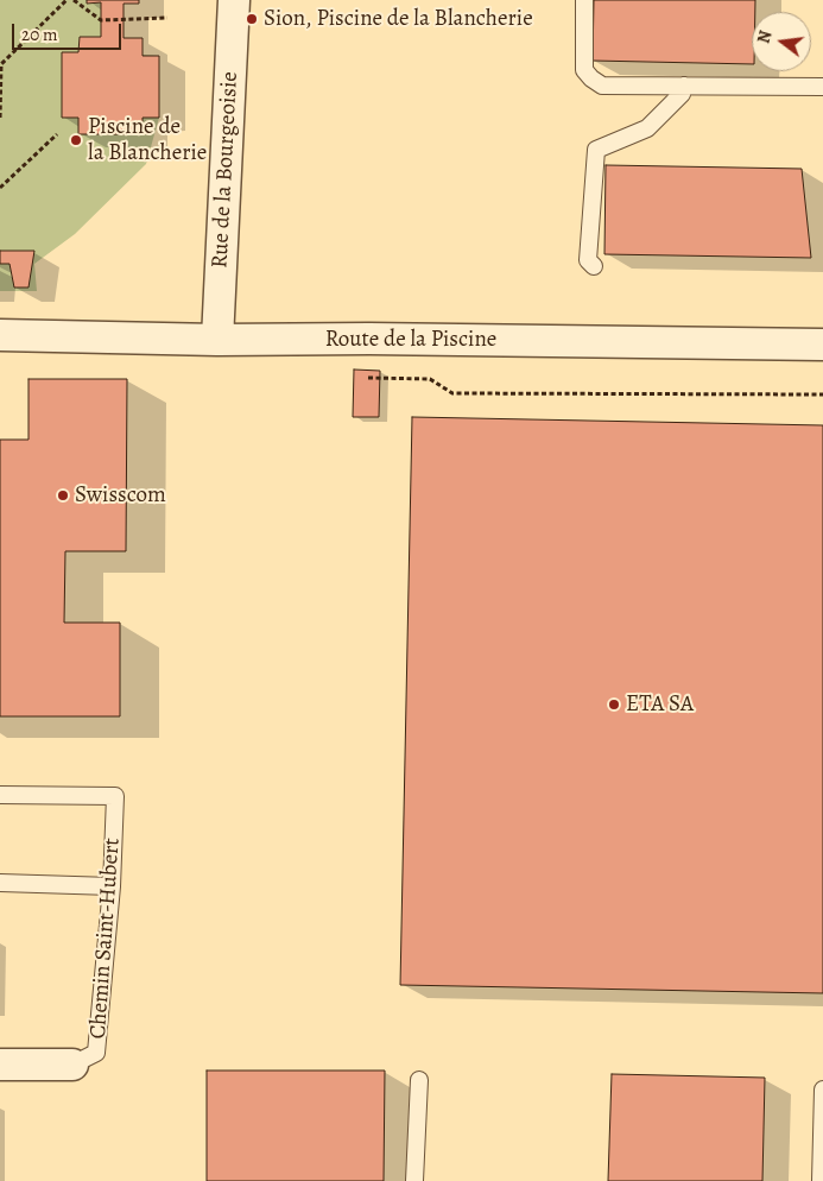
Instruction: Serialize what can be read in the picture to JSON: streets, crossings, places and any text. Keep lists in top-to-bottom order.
{
  "streets": {
    "street": ["Rue de la Bourgeoisie", "Route de la Piscine", "Chemin Saint-Hubert"]
  },
  "crossings": [
    ["Rue de la Bourgeoisie", "Route de la Piscine"]
  ],
  "places": [
    "Sion, Piscine de la Blancherie",
    "Piscine de la Blancherie",
    "Swisscom",
    "ETA SA"
  ],
  "scale_bar": "20 m",
  "north": "left"
}
